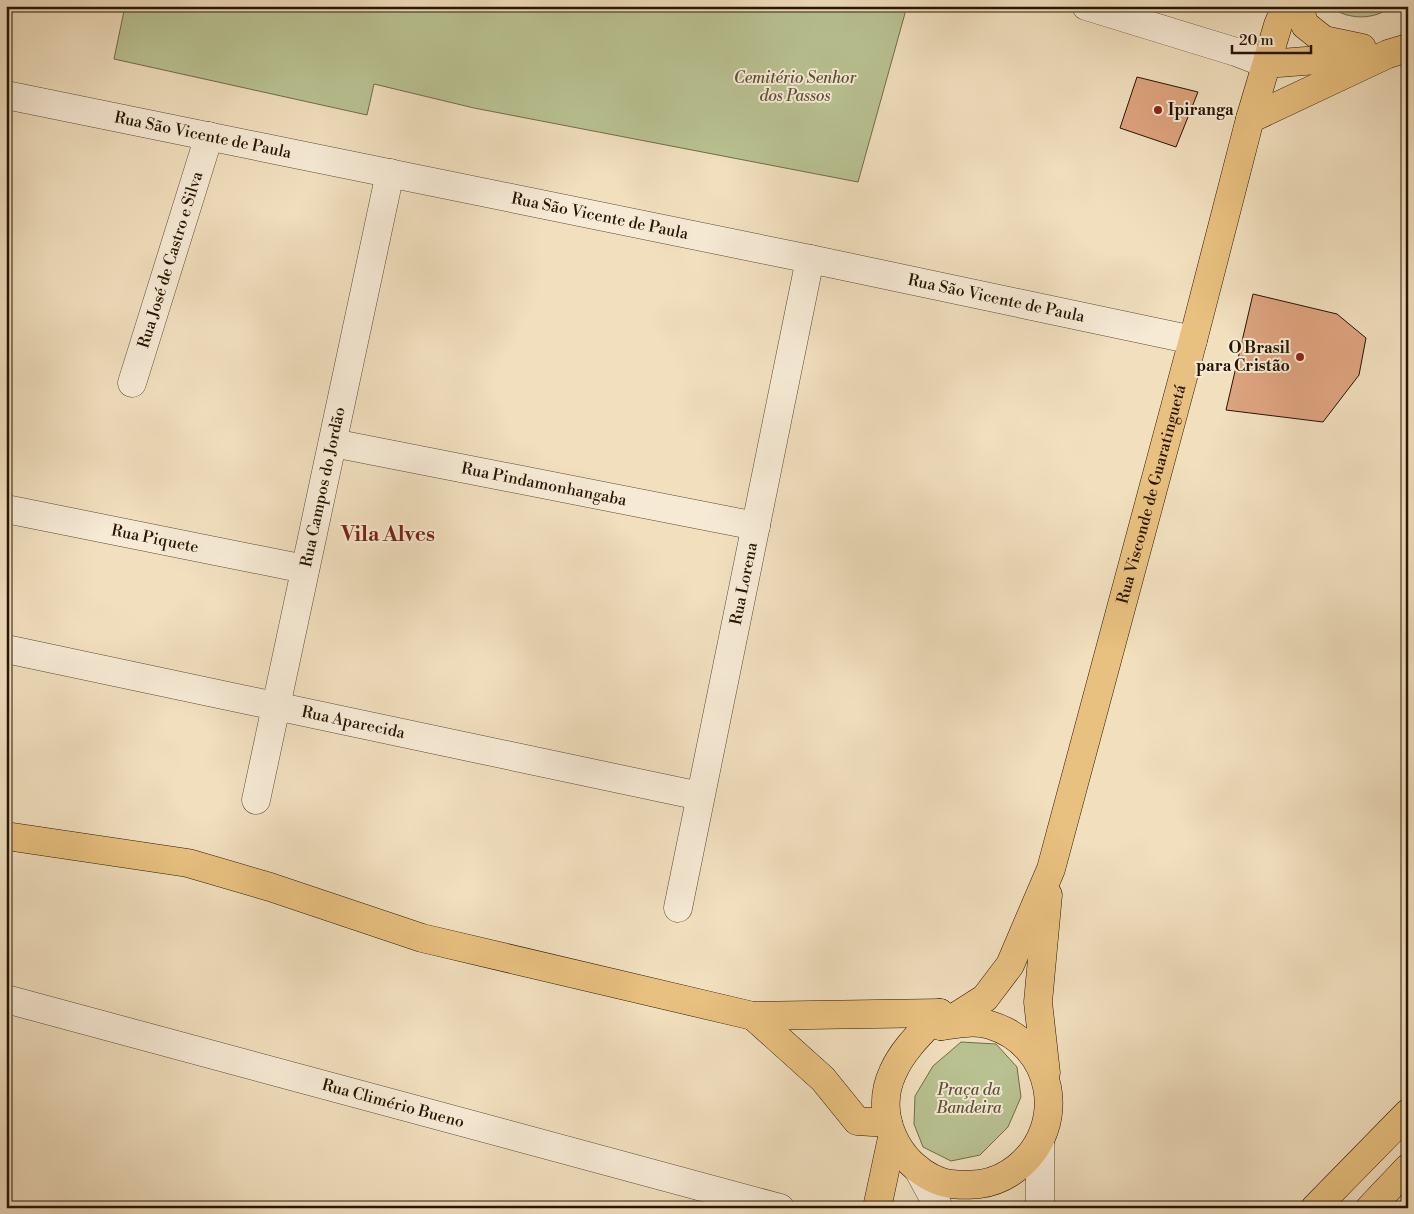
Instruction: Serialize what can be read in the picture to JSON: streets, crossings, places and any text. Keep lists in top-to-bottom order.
{
  "streets": {
    "main road": ["Rua Visconde de Guaratinguetá"],
    "street": [
      "Rua São Vicente de Paula",
      "Rua José de Castro e Silva",
      "Rua Pindamonhangaba",
      "Rua Campos do Jordão",
      "Rua Piquete",
      "Rua Lorena",
      "Rua Aparecida",
      "Rua Climério Bueno"
    ]
  },
  "crossings": [
    ["Rua São Vicente de Paula", "Rua José de Castro e Silva"],
    ["Rua São Vicente de Paula", "Rua Campos do Jordão"],
    ["Rua São Vicente de Paula", "Rua Visconde de Guaratinguetá"],
    ["Rua São Vicente de Paula", "Rua Lorena"],
    ["Rua Pindamonhangaba", "Rua Campos do Jordão"],
    ["Rua Pindamonhangaba", "Rua Lorena"],
    ["Rua Campos do Jordão", "Rua Piquete"],
    ["Rua Campos do Jordão", "Rua Aparecida"],
    ["Rua Lorena", "Rua Aparecida"]
  ],
  "districts": ["Vila Alves"],
  "parks": ["Cemitério Senhor dos Passos", "Praça da Bandeira"],
  "places": ["Ipiranga", "O Brasil para Cristão"],
  "scale_bar": "20 m"
}
